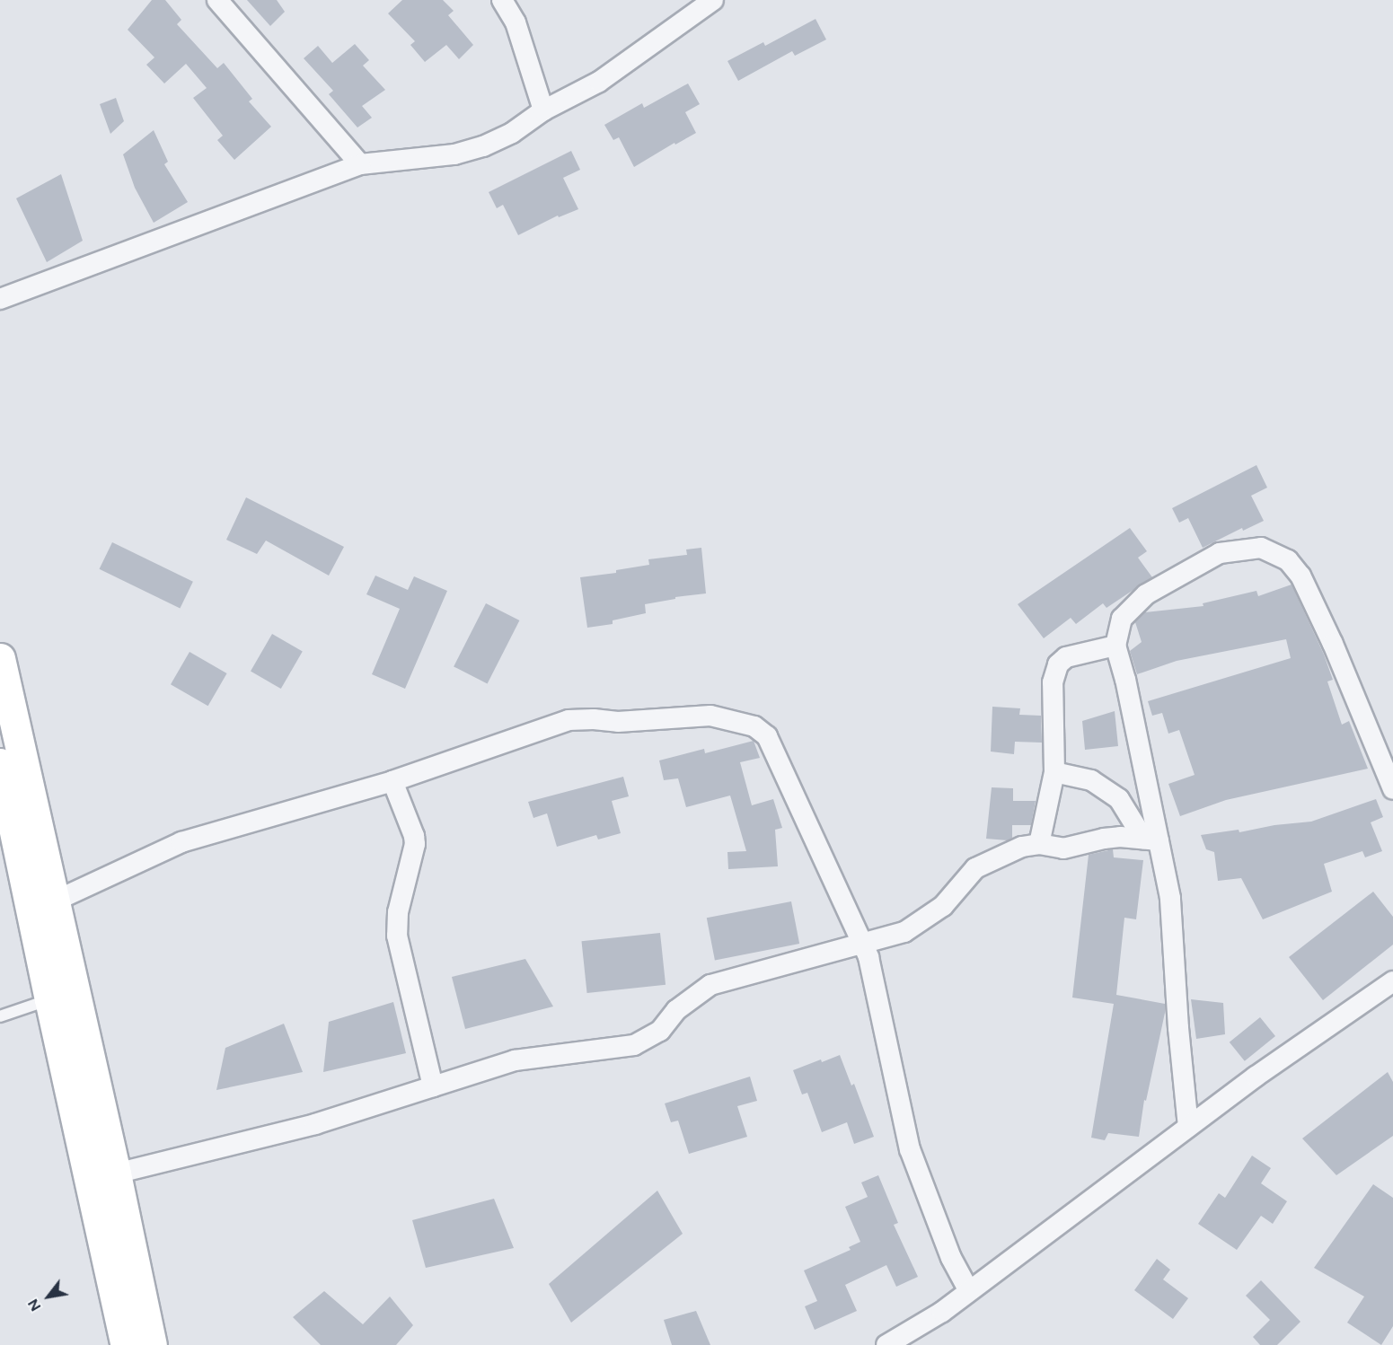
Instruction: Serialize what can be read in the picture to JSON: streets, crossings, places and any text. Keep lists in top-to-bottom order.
{
  "north": "bottom left"
}
